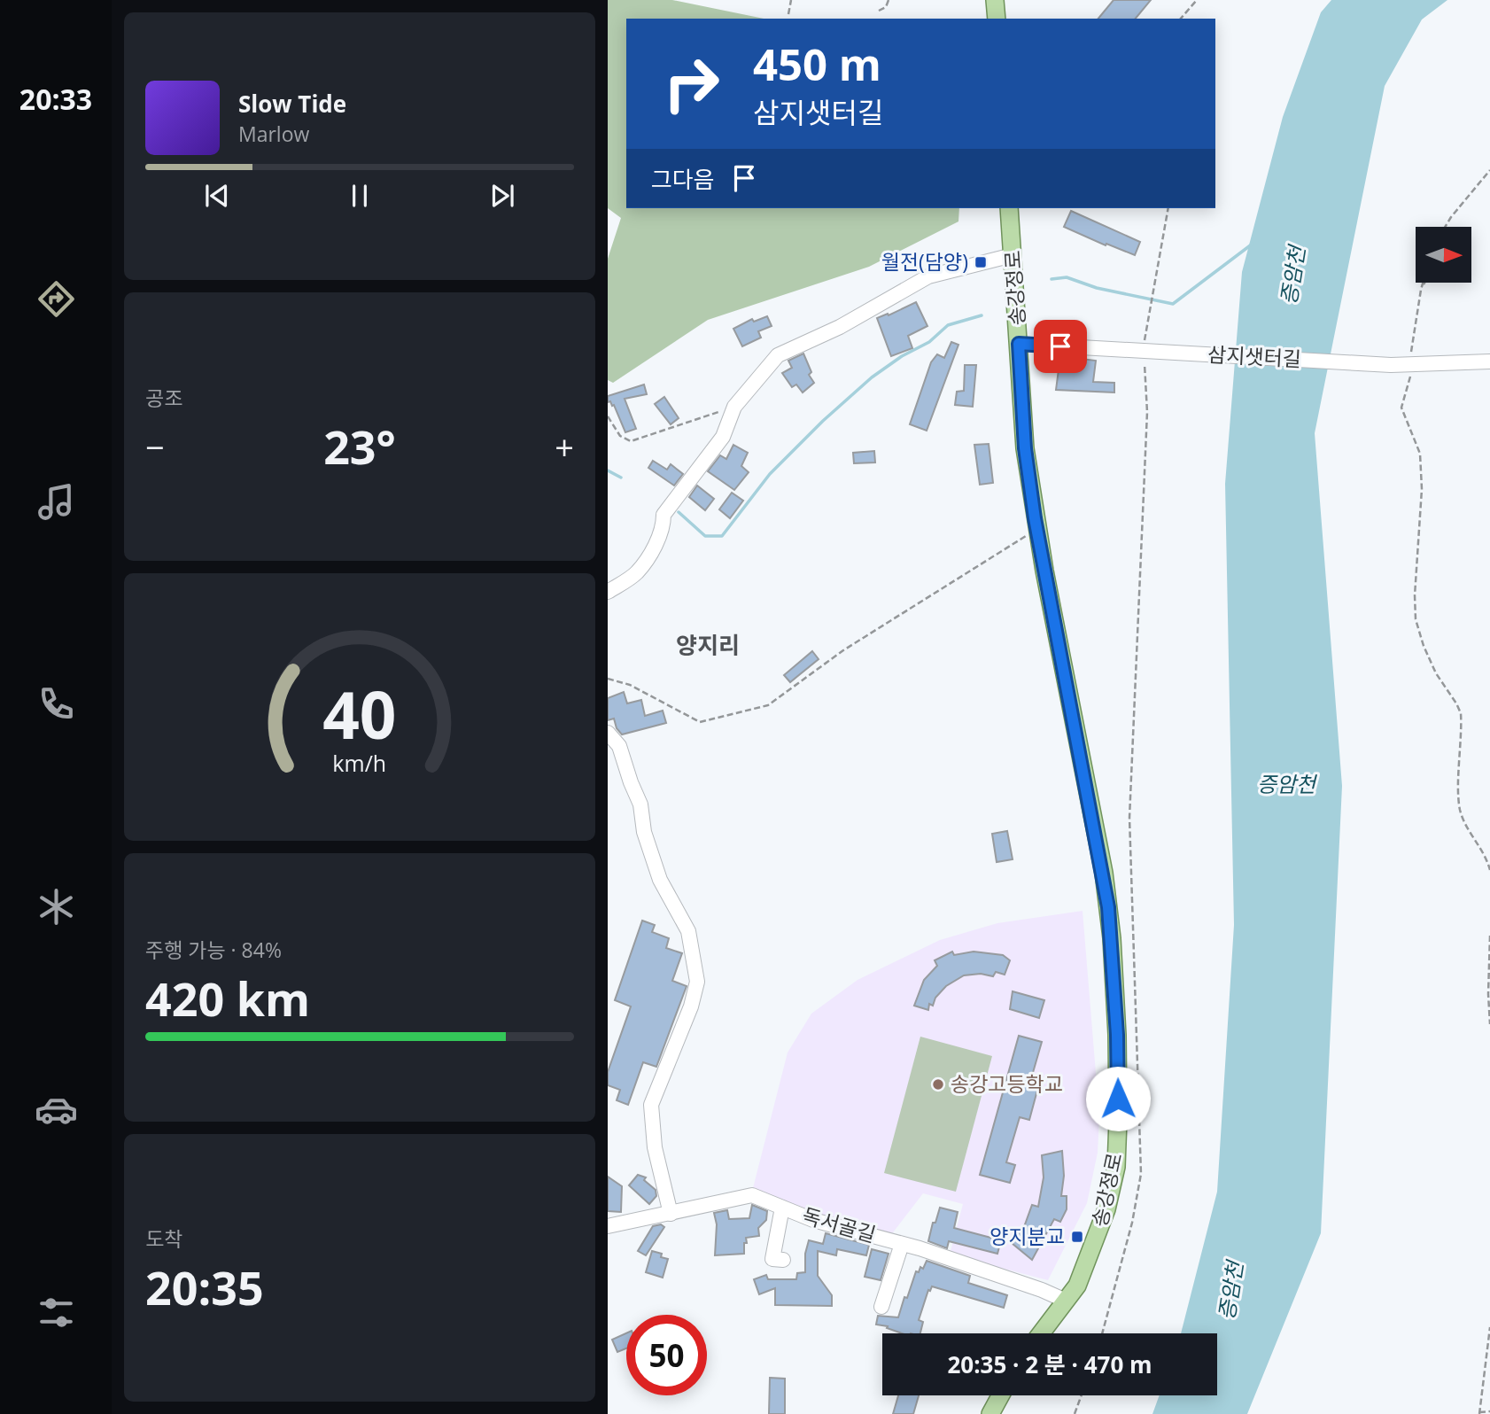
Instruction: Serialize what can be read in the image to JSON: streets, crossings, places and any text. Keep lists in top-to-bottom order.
{
  "streets": {
    "main road": ["송강정로"],
    "street": ["삼지샛터길", "독서골길"]
  },
  "crossings": [
    ["송강정로", "삼지샛터길"],
    ["송강정로", "독서골길"]
  ],
  "districts": ["양지리"],
  "water": ["증암천"],
  "places": {
    "transit": ["월전(담양)", "양지분교"],
    "other": ["송강고등학교"]
  },
  "north": "right",
  "page": {
    "tabs": "20:33",
    "turn": ["450 m", "삼지샛터길"],
    "song": ["Slow Tide", "Marlow"],
    "then": "그다음",
    "tile": [
      "공조",
      ["주행 가능 · 84%", "420 km"],
      ["도착", "20:35"]
    ],
    "heat": ["−", "23°", "+"],
    "limit": "50",
    "trip": "20:35 · 2 분 · 470 m",
    "gauge": ["40", "km/h"]
  }
}
